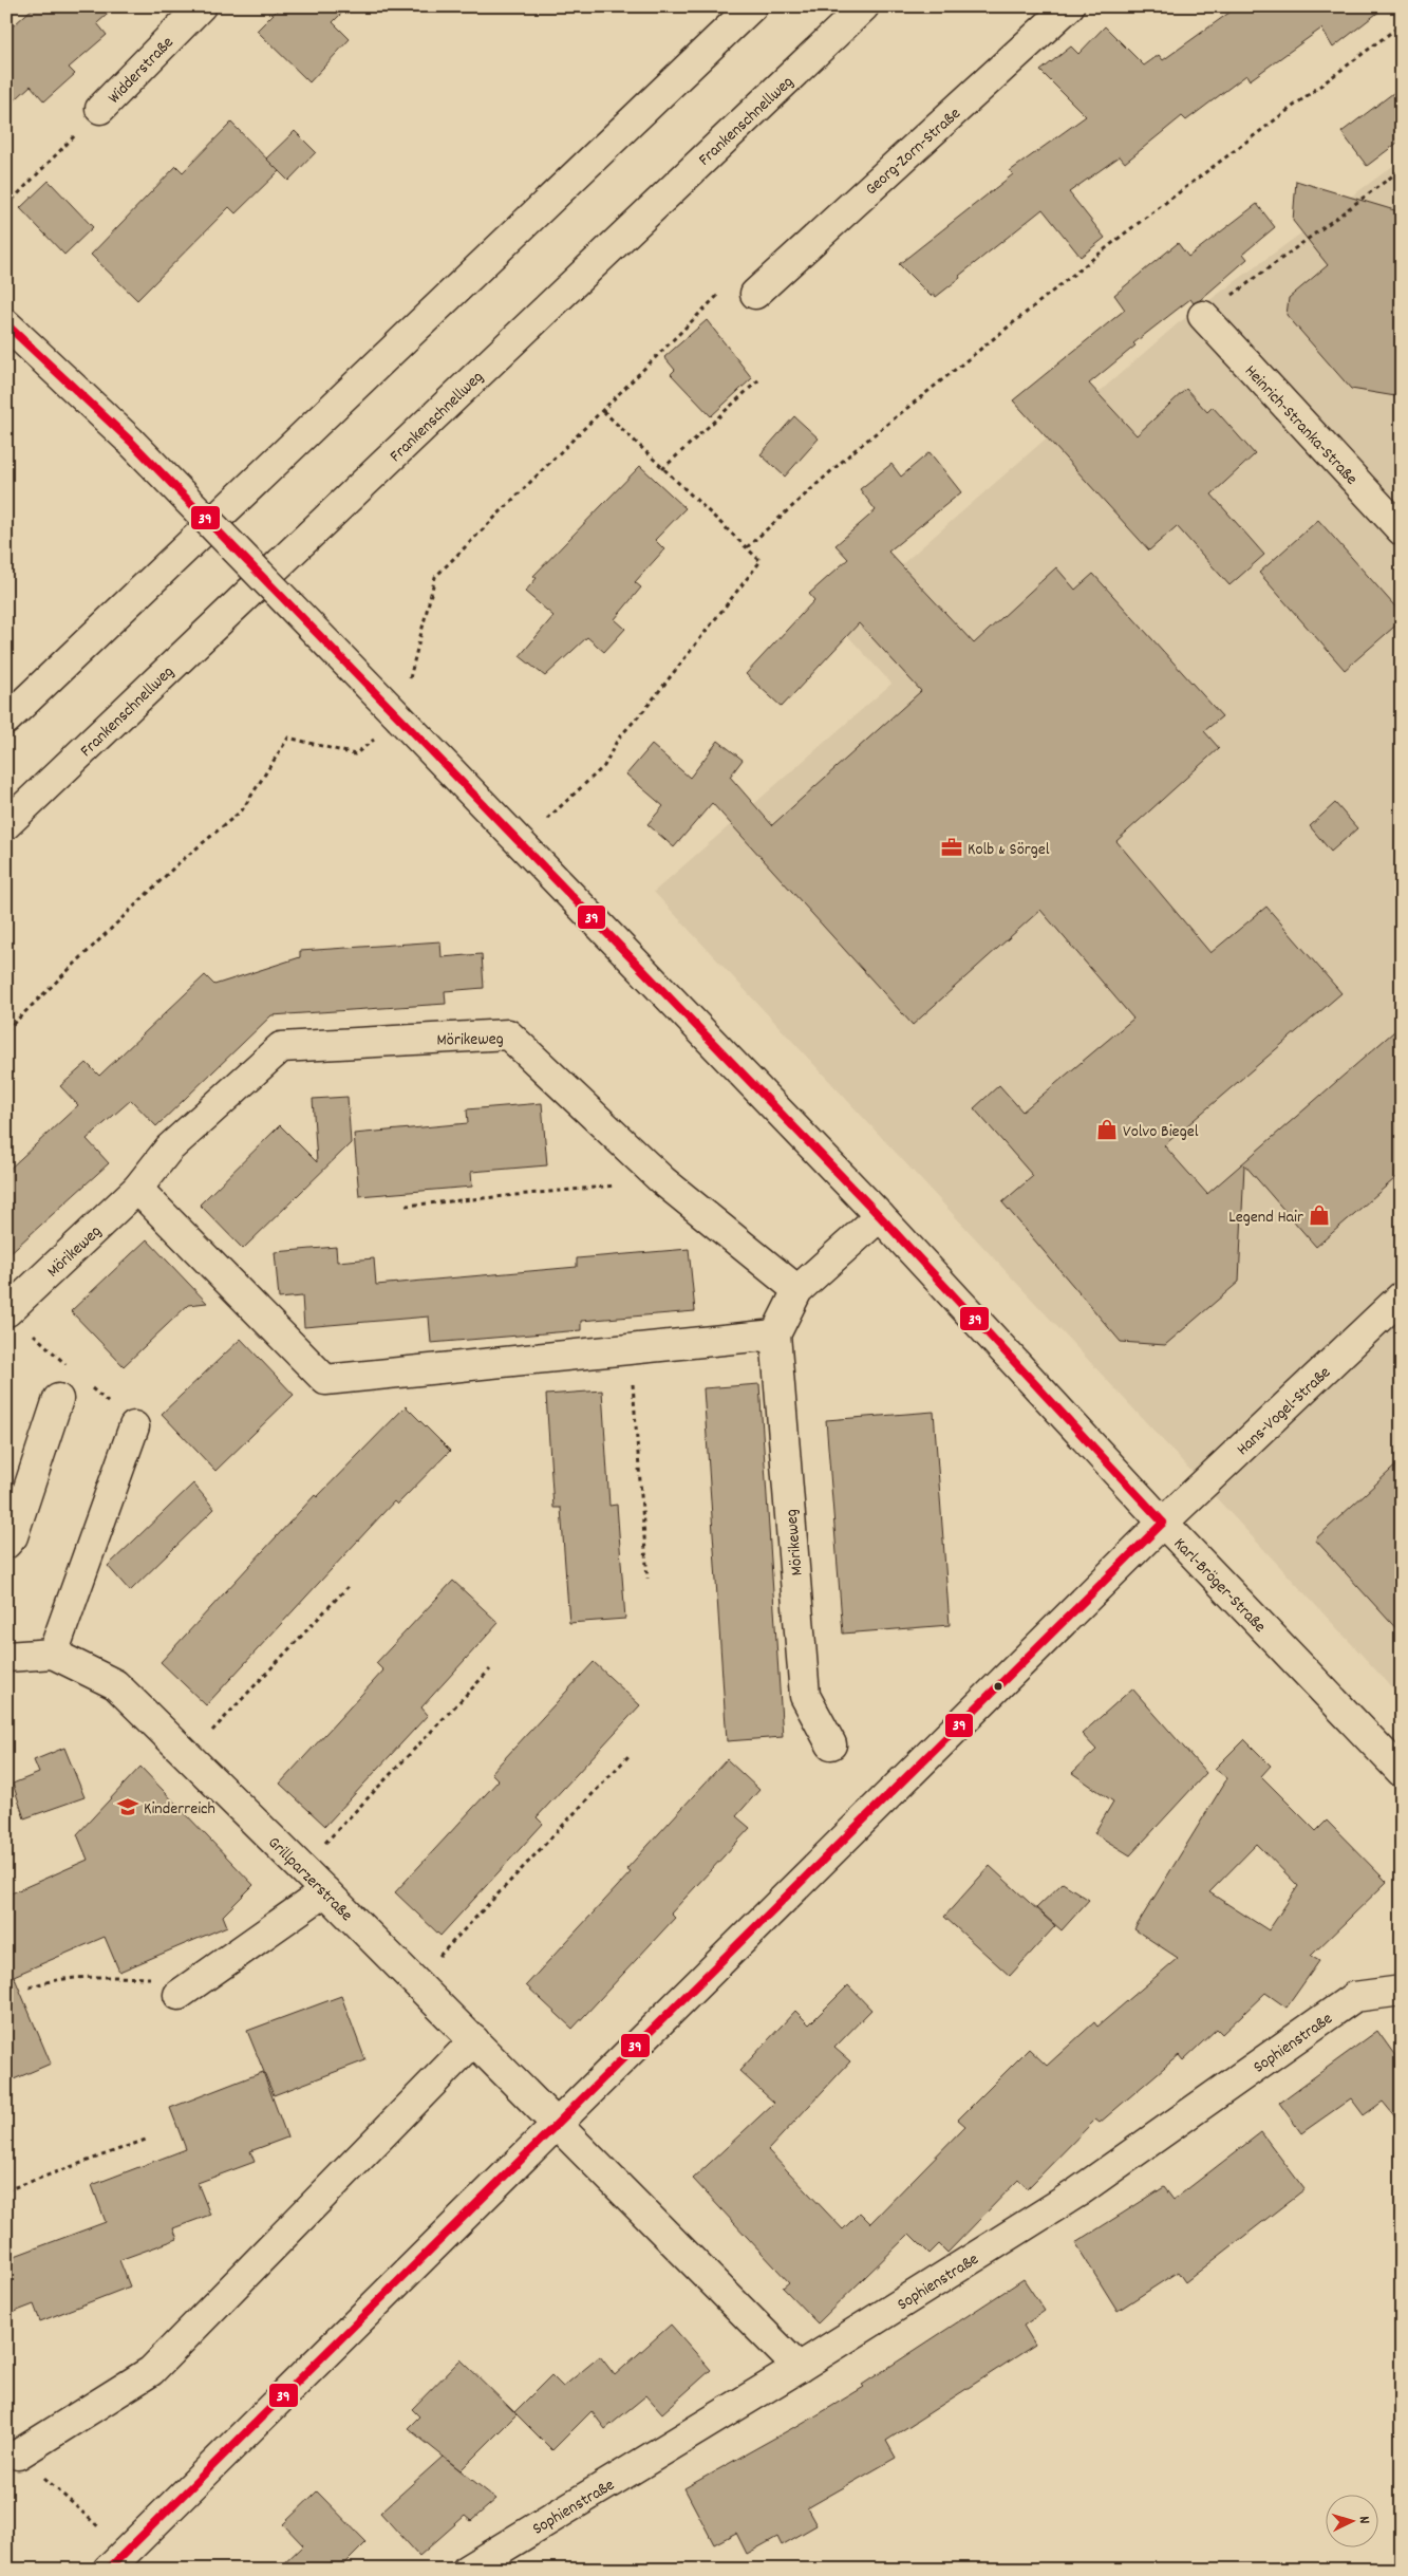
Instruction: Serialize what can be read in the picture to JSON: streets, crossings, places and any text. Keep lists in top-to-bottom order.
{
  "streets": {
    "main road": [
      "Widderstraße",
      "Frankenschnellweg",
      "Georg-Zorn-Straße",
      "Heinrich-Stranka-Straße",
      "Mörikeweg",
      "Hans-Vogel-Straße",
      "Karl-Bröger-Straße",
      "Grillparzerstraße",
      "Sophienstraße"
    ]
  },
  "crossings": [
    ["Hans-Vogel-Straße", "Karl-Bröger-Straße"],
    ["Hans-Vogel-Straße", "Grillparzerstraße"],
    ["Grillparzerstraße", "Sophienstraße"]
  ],
  "places": {
    "office": ["Kolb & Sörgel"],
    "shop": ["Volvo Biegel", "Legend Hair"],
    "school or university": ["Kinderreich"]
  },
  "lines": ["transit line 39"],
  "north": "right"
}
